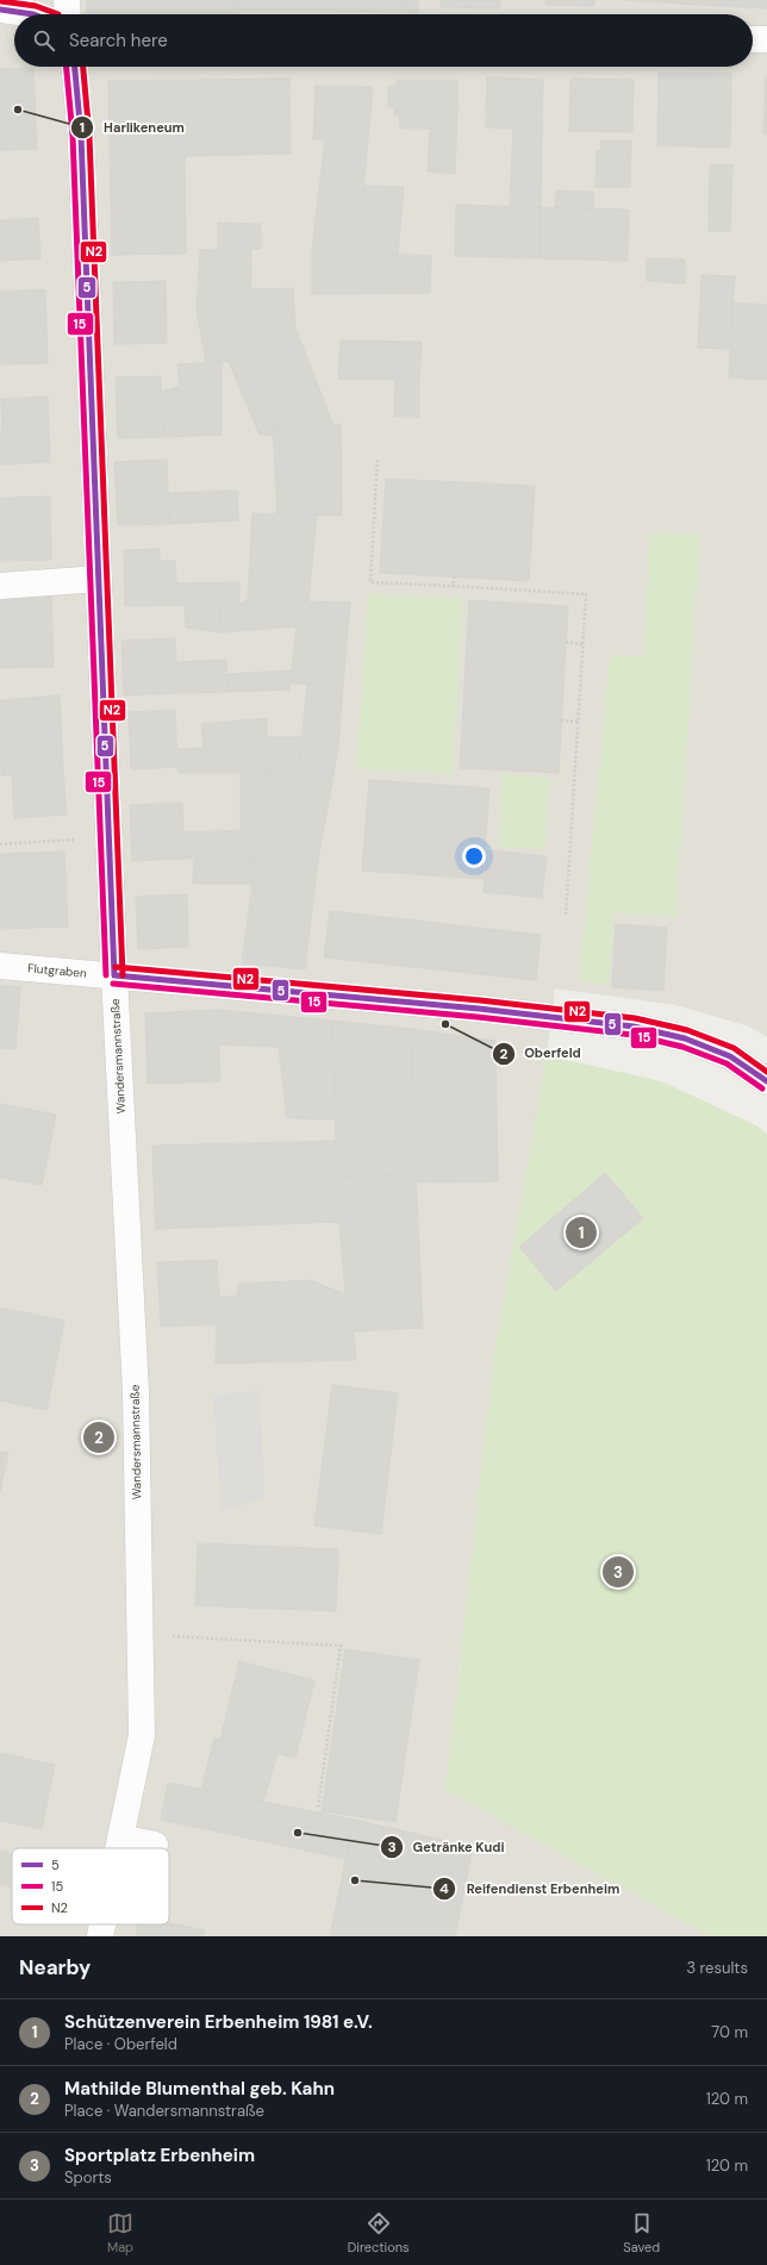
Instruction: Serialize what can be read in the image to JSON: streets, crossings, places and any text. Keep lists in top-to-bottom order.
{
  "streets": {
    "street": ["Flutgraben", "Wandersmannstraße"]
  },
  "crossings": [
    ["Flutgraben", "Wandersmannstraße"]
  ],
  "places": [
    "Harlikeneum",
    "Oberfeld",
    "Getränke Kudi",
    "Reifendienst Erbenheim"
  ],
  "lines": ["transit line N2", "transit line 5", "transit line 15"],
  "legend": ["5", "15", "N2"],
  "page": {
    "search": "Search here",
    "pins": ["1", "2", "3"],
    "heading": ["Nearby", "3 results"],
    "list": [
      {
        "mark": "1",
        "name": "Schützenverein Erbenheim 1981 e.V.",
        "note": "Place · Oberfeld",
        "value": "70 m"
      },
      {
        "mark": "2",
        "name": "Mathilde Blumenthal geb. Kahn",
        "note": "Place · Wandersmannstraße",
        "value": "120 m"
      },
      {
        "mark": "3",
        "name": "Sportplatz Erbenheim",
        "note": "Sports",
        "value": "120 m"
      }
    ],
    "nav": ["Map", "Directions", "Saved"]
  }
}
